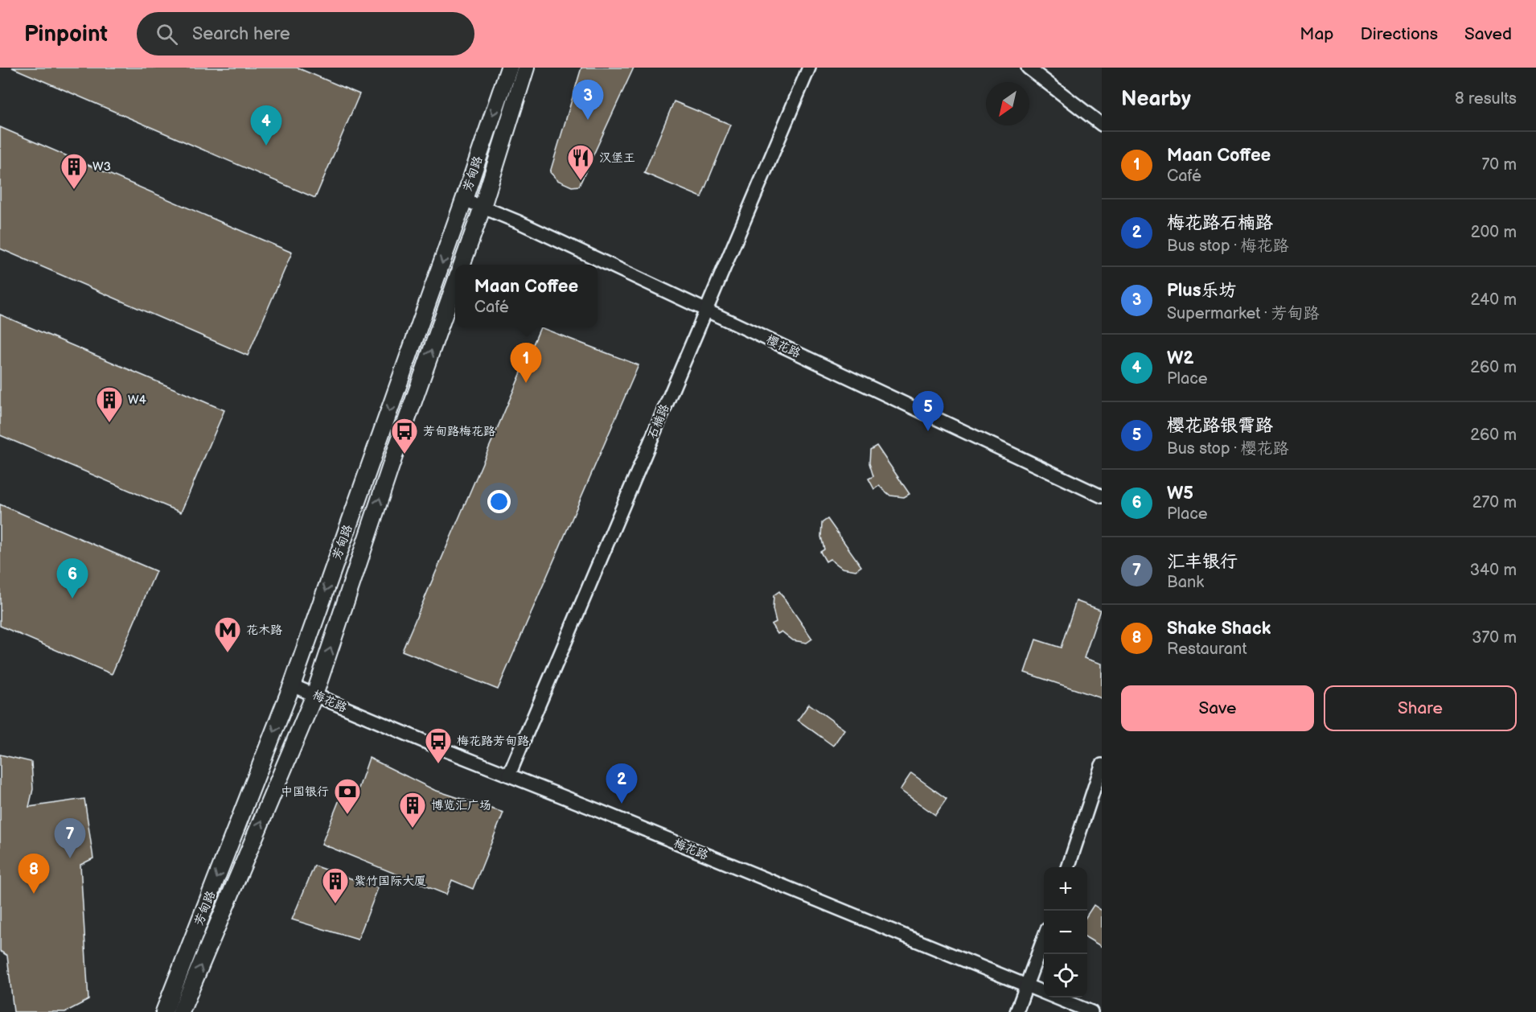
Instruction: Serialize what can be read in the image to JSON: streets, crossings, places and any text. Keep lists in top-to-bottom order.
{
  "streets": {
    "main road": ["芳甸路"],
    "street": ["樱花路", "石楠路", "梅花路"]
  },
  "crossings": [
    ["芳甸路", "樱花路"],
    ["芳甸路", "梅花路"],
    ["樱花路", "石楠路"],
    ["石楠路", "梅花路"]
  ],
  "places": {
    "restaurant": ["汉堡王"],
    "building": [
      "W3",
      "W4",
      "博览汇广场",
      "紫竹国际大厦"
    ],
    "bus stop": ["芳甸路梅花路", "梅花路芳甸路"],
    "metro station": ["花木路"],
    "bank": ["中国银行"]
  },
  "north": "bottom left",
  "page": {
    "header": "Pinpoint",
    "search": "Search here",
    "nav": ["Map", "Directions", "Saved"],
    "heading": ["Nearby", "8 results"],
    "pins": [
      "3",
      "4",
      "1",
      "5",
      "6",
      "2",
      "7",
      "8"
    ],
    "list": [
      {
        "mark": "1",
        "name": "Maan Coffee",
        "note": "Café",
        "value": "70 m"
      },
      {
        "mark": "2",
        "name": "梅花路石楠路",
        "note": "Bus stop · 梅花路",
        "value": "200 m"
      },
      {
        "mark": "3",
        "name": "Plus乐坊",
        "note": "Supermarket · 芳甸路",
        "value": "240 m"
      },
      {
        "mark": "4",
        "name": "W2",
        "note": "Place",
        "value": "260 m"
      },
      {
        "mark": "5",
        "name": "樱花路银霄路",
        "note": "Bus stop · 樱花路",
        "value": "260 m"
      },
      {
        "mark": "6",
        "name": "W5",
        "note": "Place",
        "value": "270 m"
      },
      {
        "mark": "7",
        "name": "汇丰银行",
        "note": "Bank",
        "value": "340 m"
      },
      {
        "mark": "8",
        "name": "Shake Shack",
        "note": "Restaurant",
        "value": "370 m"
      }
    ],
    "popup": ["Maan Coffee", "Café"],
    "buttons": ["Save", "Share"],
    "map_buttons": ["+", "−"]
  }
}
